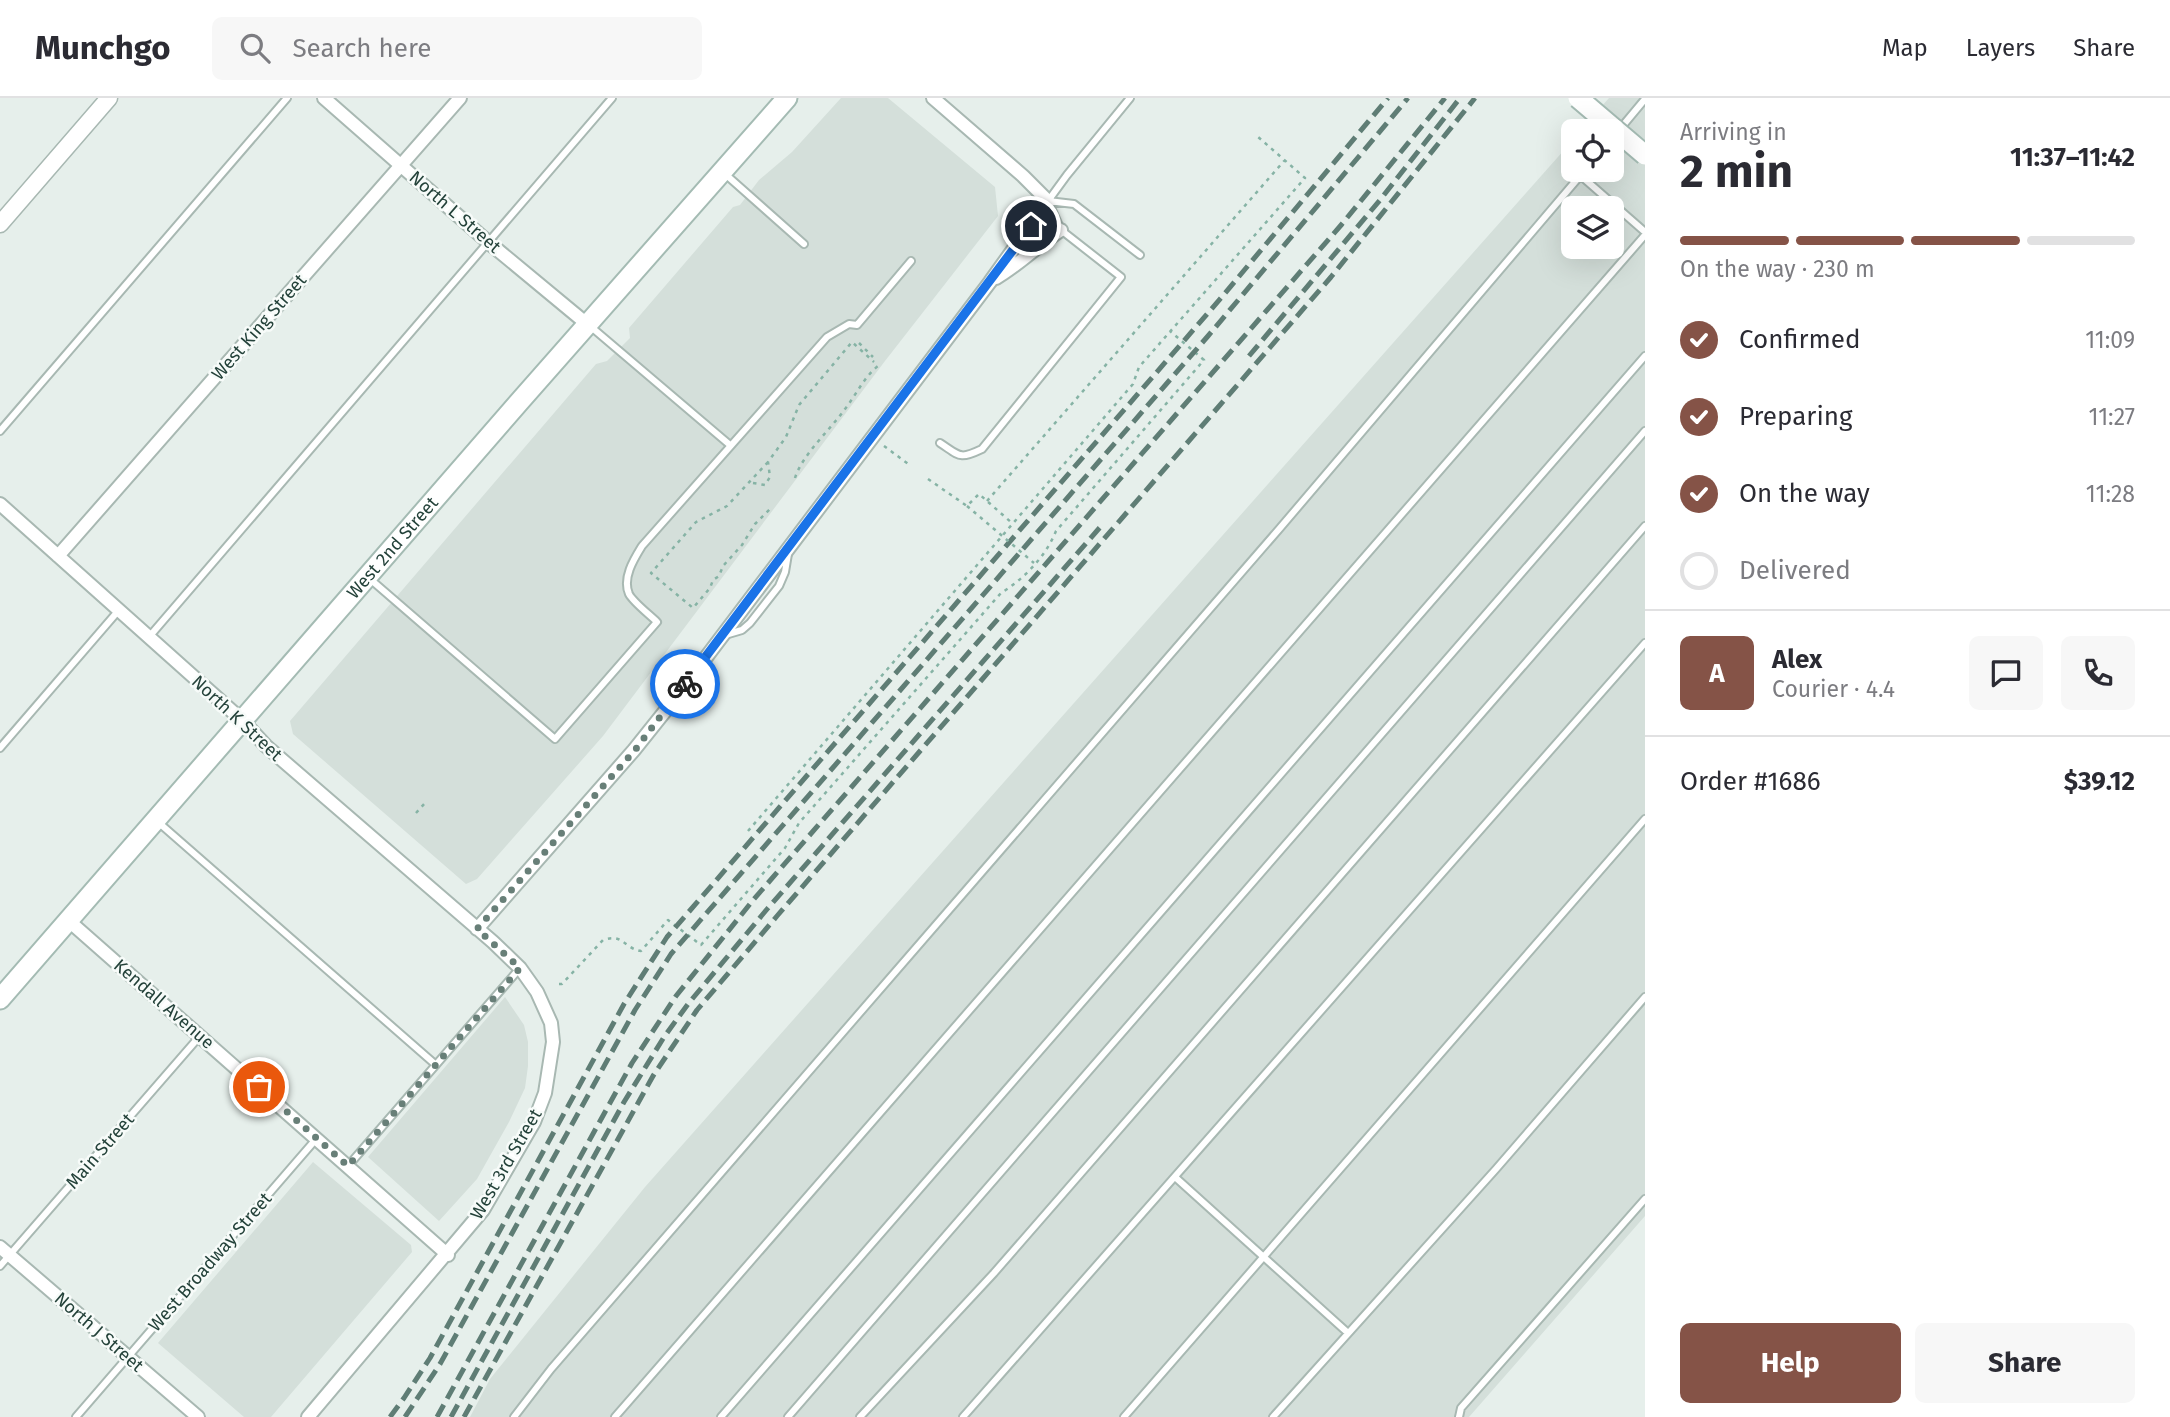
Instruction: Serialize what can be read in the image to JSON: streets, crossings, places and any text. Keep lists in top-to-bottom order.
{
  "streets": {
    "main road": ["West 2nd Street"],
    "street": [
      "North L Street",
      "West King Street",
      "North K Street",
      "Kendall Avenue",
      "West 3rd Street",
      "North J Street"
    ],
    "lane": ["Main Street", "West Broadway Street"]
  },
  "crossings": [
    ["North L Street", "West King Street"],
    ["North L Street", "West 2nd Street"],
    ["West King Street", "North K Street"],
    ["West 2nd Street", "North K Street"],
    ["West 2nd Street", "Kendall Avenue"],
    ["North K Street", "West 3rd Street"],
    ["Kendall Avenue", "Main Street"],
    ["Kendall Avenue", "West 3rd Street"],
    ["Kendall Avenue", "West Broadway Street"],
    ["Main Street", "North J Street"],
    ["West Broadway Street", "North J Street"]
  ],
  "page": {
    "header": "Munchgo",
    "search": "Search here",
    "nav": ["Map", "Layers", "Share"],
    "heading": ["2 min", "Arriving in", "11:37–11:42"],
    "panel": [
      "Alex",
      "Courier · 4.4",
      "Order #1686",
      "$39.12"
    ],
    "bar": "On the way · 230 m",
    "list": [
      ["Confirmed", "11:09"],
      ["Preparing", "11:27"],
      ["On the way", "11:28"],
      "Delivered"
    ],
    "round": "A",
    "buttons": ["Help", "Share"]
  }
}
